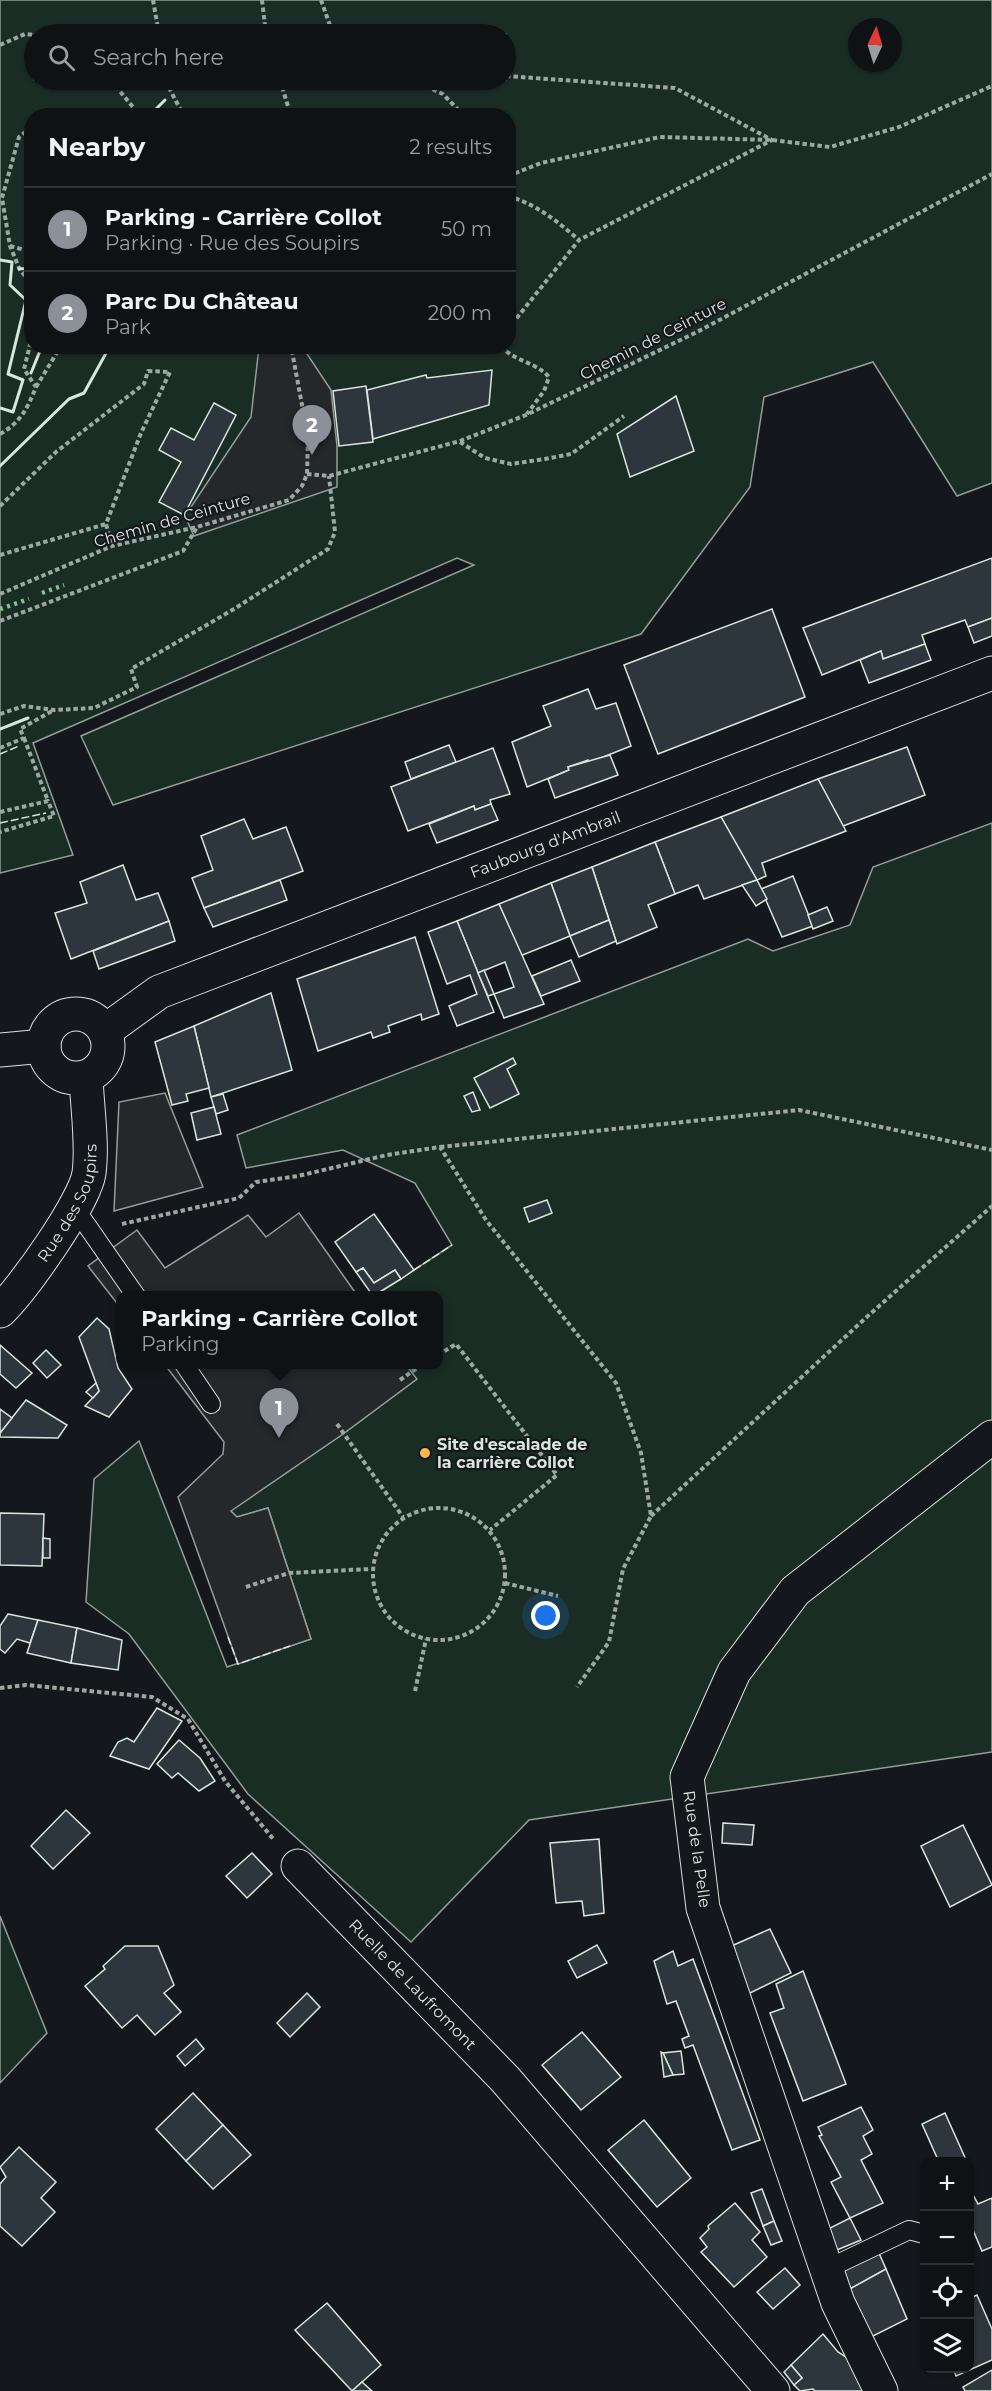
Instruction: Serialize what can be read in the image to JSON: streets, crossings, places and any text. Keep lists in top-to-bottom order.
{
  "streets": {
    "street": [
      "Faubourg d'Ambrail",
      "Rue des Soupirs",
      "Rue de la Pelle",
      "Ruelle de Laufromont"
    ],
    "path": ["Chemin de Ceinture"]
  },
  "crossings": [
    ["Faubourg d'Ambrail", "Rue des Soupirs"]
  ],
  "places": ["Site d'escalade de la carrière Collot"],
  "north": "top",
  "page": {
    "search": "Search here",
    "heading": ["Nearby", "2 results"],
    "list": [
      {
        "mark": "1",
        "name": "Parking - Carrière Collot",
        "note": "Parking · Rue des Soupirs",
        "value": "50 m"
      },
      {
        "mark": "2",
        "name": "Parc Du Château",
        "note": "Park",
        "value": "200 m"
      }
    ],
    "pins": ["2", "1"],
    "popup": ["Parking - Carrière Collot", "Parking"],
    "map_buttons": ["+", "−"]
  }
}
